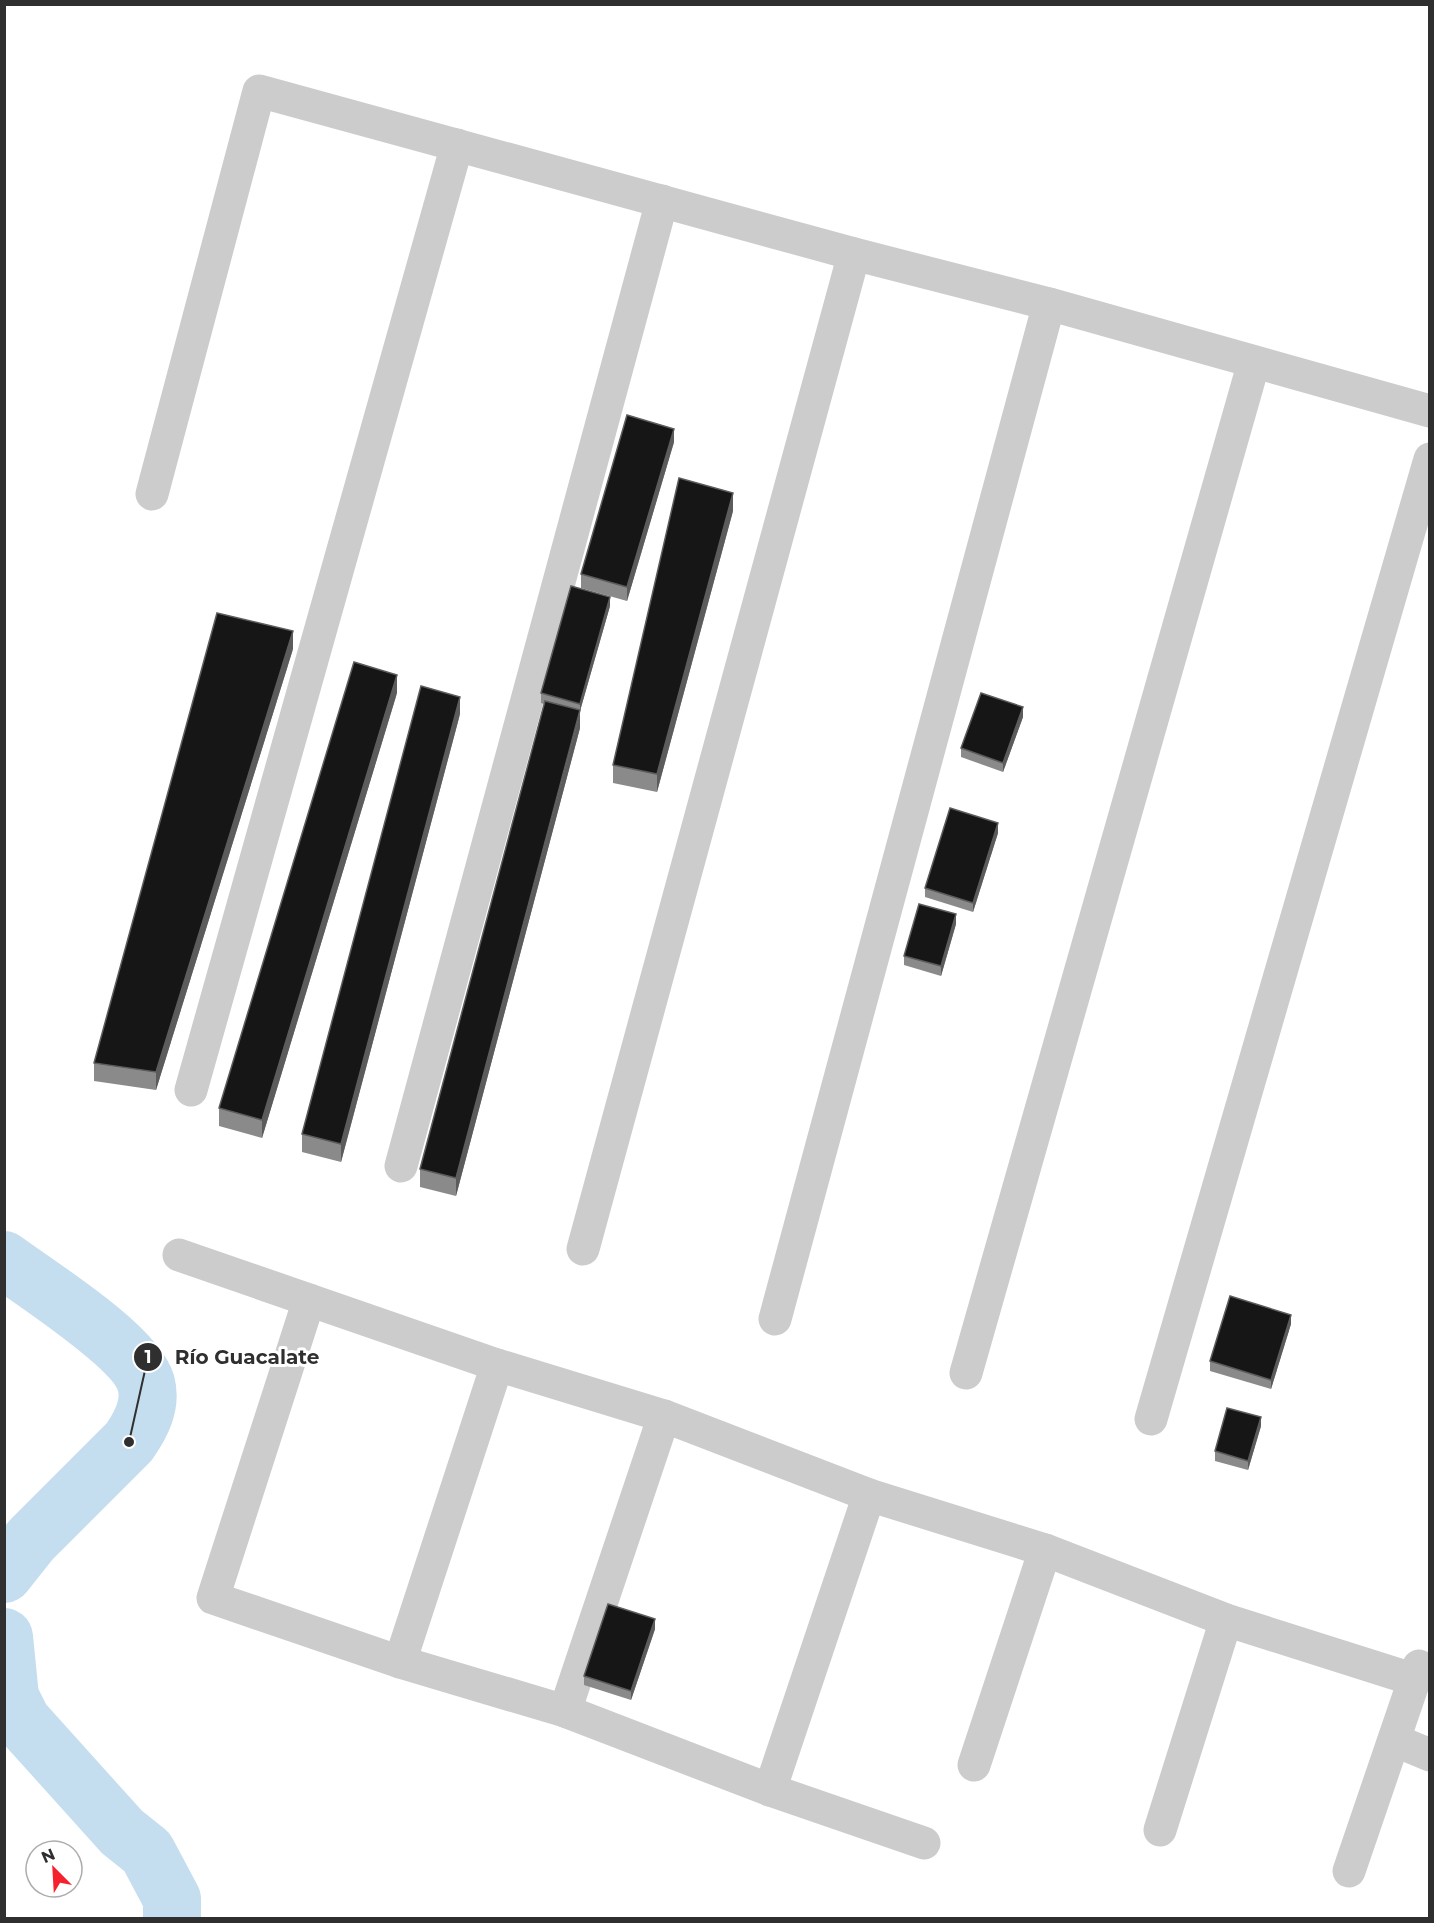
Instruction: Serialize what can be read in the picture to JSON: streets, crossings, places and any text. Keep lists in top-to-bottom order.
{
  "places": ["Río Guacalate"],
  "north": "top left"
}
